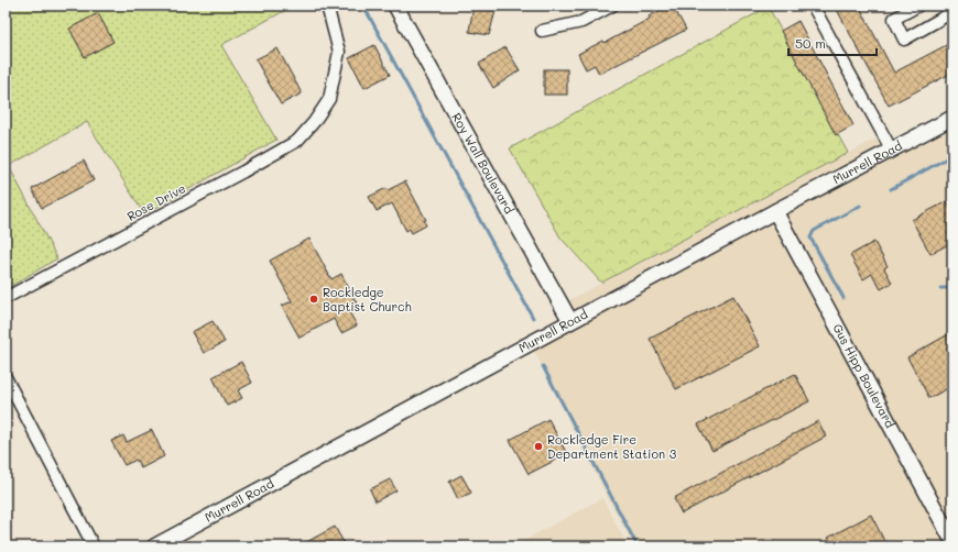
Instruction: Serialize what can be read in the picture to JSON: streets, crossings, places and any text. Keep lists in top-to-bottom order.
{
  "streets": {
    "street": [
      "Roy Wall Boulevard",
      "Murrell Road",
      "Rose Drive",
      "Gus Hipp Boulevard"
    ]
  },
  "crossings": [
    ["Roy Wall Boulevard", "Murrell Road"],
    ["Murrell Road", "Gus Hipp Boulevard"]
  ],
  "places": ["Rockledge Baptist Church", "Rockledge Fire Department Station 3"],
  "scale_bar": "50 m"
}
